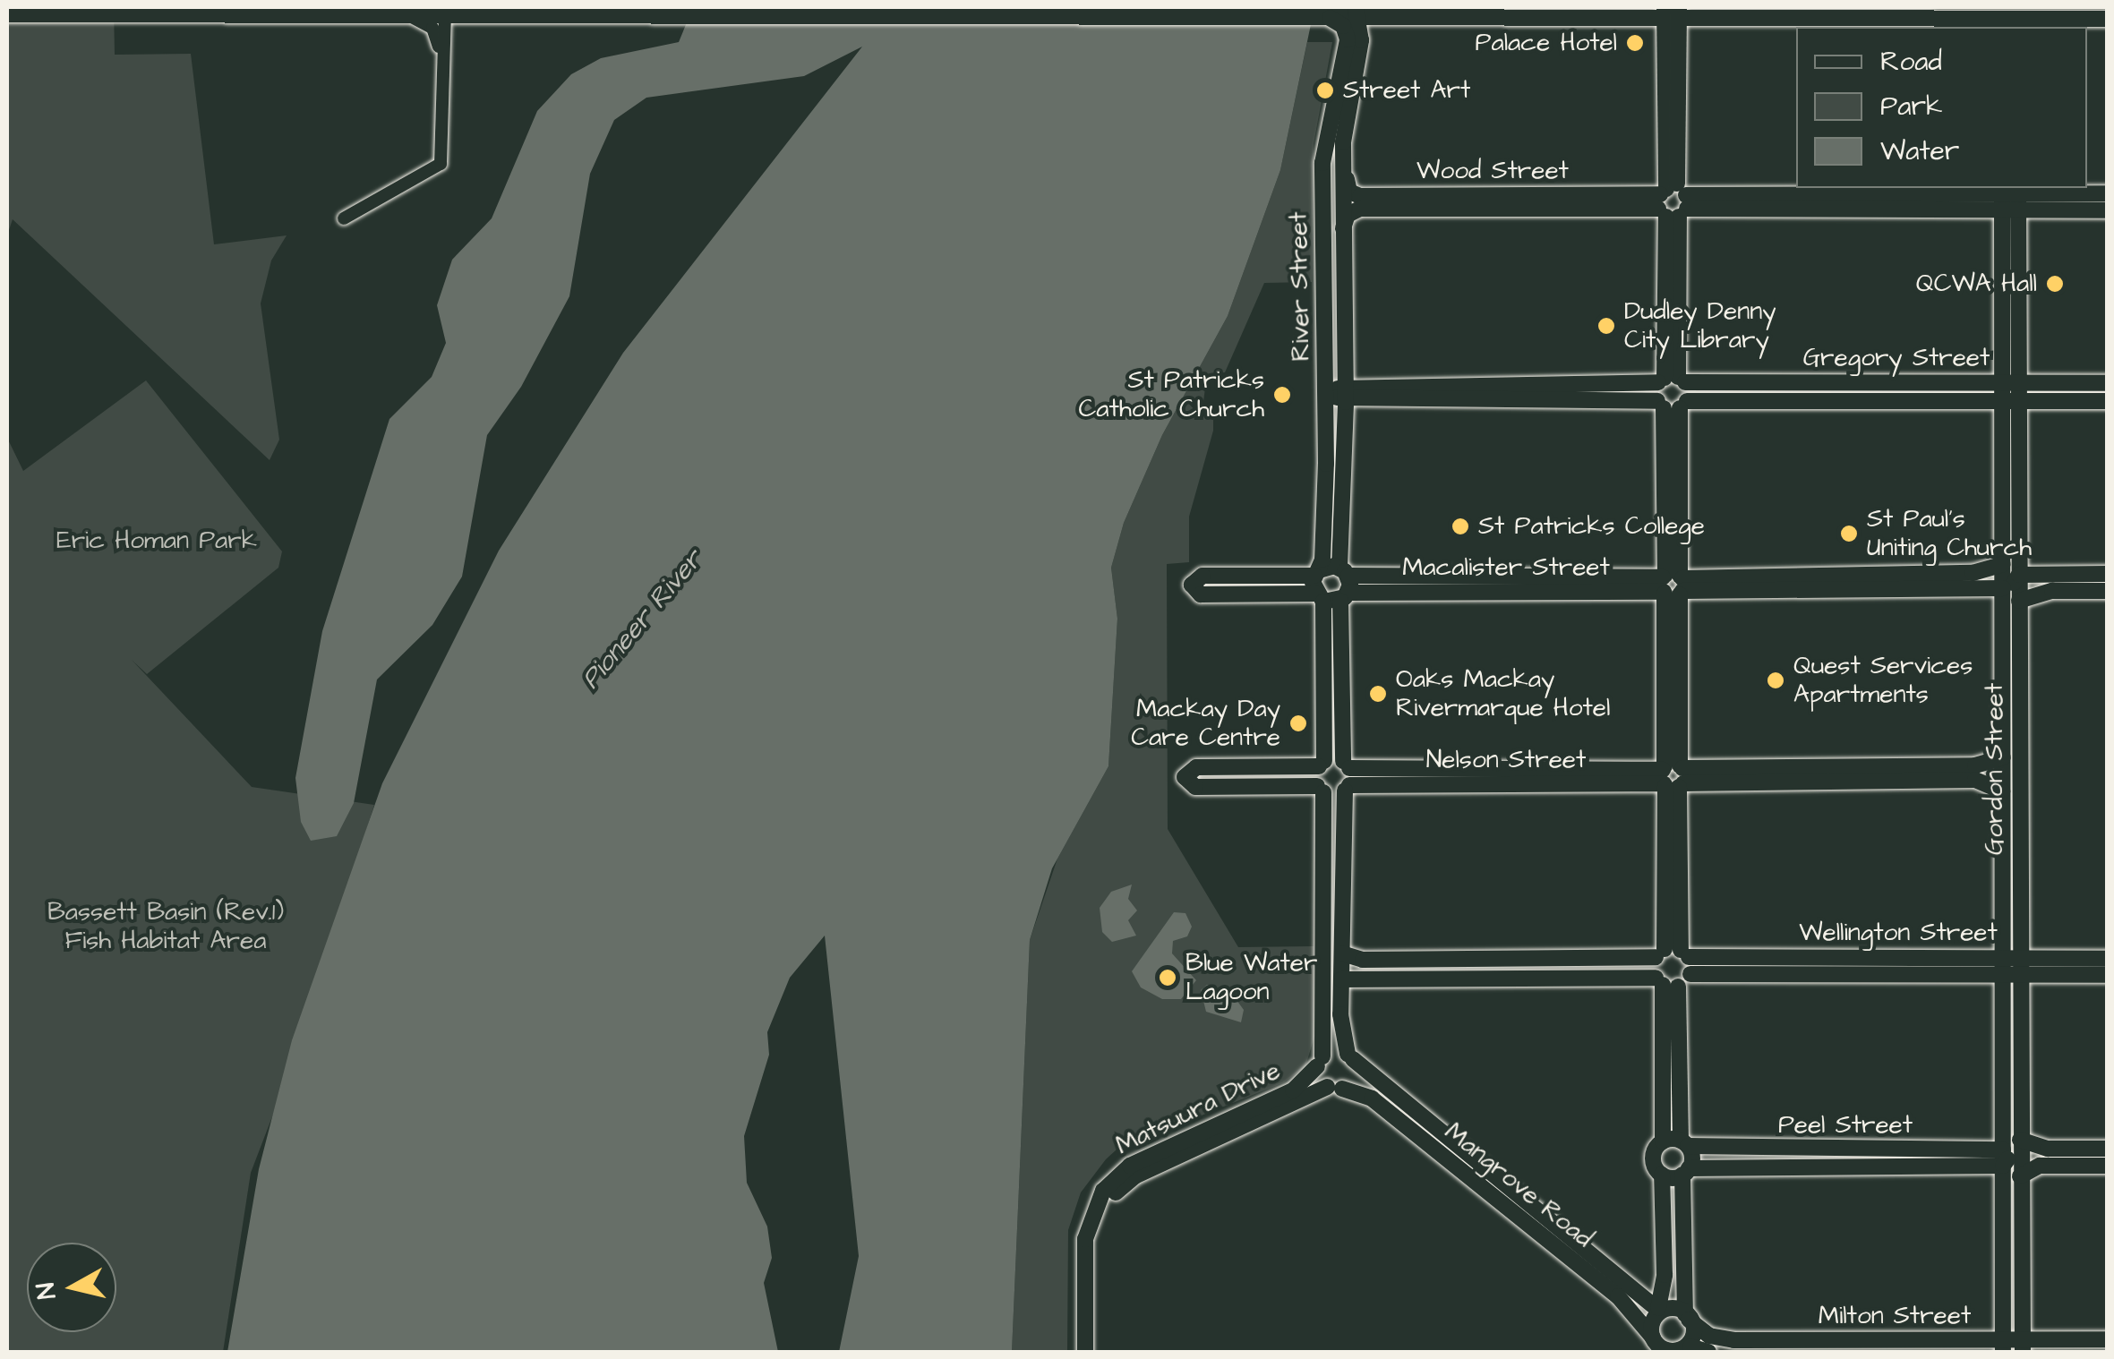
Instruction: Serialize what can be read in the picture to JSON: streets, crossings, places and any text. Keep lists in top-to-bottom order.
{
  "streets": {
    "street": [
      "Wood Street",
      "River Street",
      "Gregory Street",
      "Macalister Street",
      "Nelson Street",
      "Gordon Street",
      "Wellington Street",
      "Matsuura Drive",
      "Peel Street",
      "Mangrove Road",
      "Milton Street"
    ]
  },
  "crossings": [
    ["Wood Street", "River Street"],
    ["Wood Street", "Gordon Street"],
    ["River Street", "Gregory Street"],
    ["River Street", "Macalister Street"],
    ["River Street", "Nelson Street"],
    ["Gregory Street", "Gordon Street"],
    ["Macalister Street", "Gordon Street"],
    ["Nelson Street", "Gordon Street"],
    ["Gordon Street", "Wellington Street"],
    ["Gordon Street", "Peel Street"],
    ["Gordon Street", "Milton Street"],
    ["Matsuura Drive", "Mangrove Road"],
    ["Mangrove Road", "Milton Street"]
  ],
  "water": ["Pioneer River"],
  "parks": ["Eric Homan Park", "Bassett Basin (Rev.1) Fish Habitat Area"],
  "places": [
    "Palace Hotel",
    "Street Art",
    "QCWA Hall",
    "Dudley Denny City Library",
    "St Patricks Catholic Church",
    "St Patricks College",
    "St Paul's Uniting Church",
    "Quest Services Apartments",
    "Oaks Mackay Rivermarque Hotel",
    "Mackay Day Care Centre",
    "Blue Water Lagoon"
  ],
  "legend": ["Road", "Park", "Water"],
  "north": "left"
}
